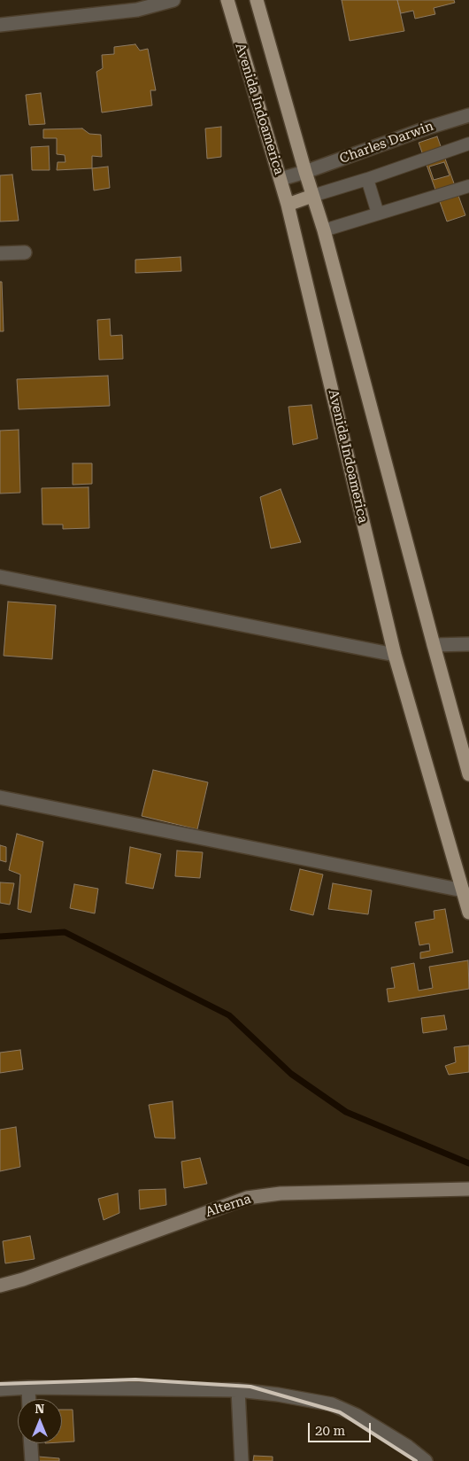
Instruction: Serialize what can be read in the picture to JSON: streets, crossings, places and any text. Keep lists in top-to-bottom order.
{
  "streets": {
    "main road": ["Avenida Indoamerica"],
    "street": ["Charles Darwin", "Alterna"]
  },
  "crossings": [
    ["Avenida Indoamerica", "Charles Darwin"]
  ],
  "scale_bar": "20 m",
  "north": "top"
}
